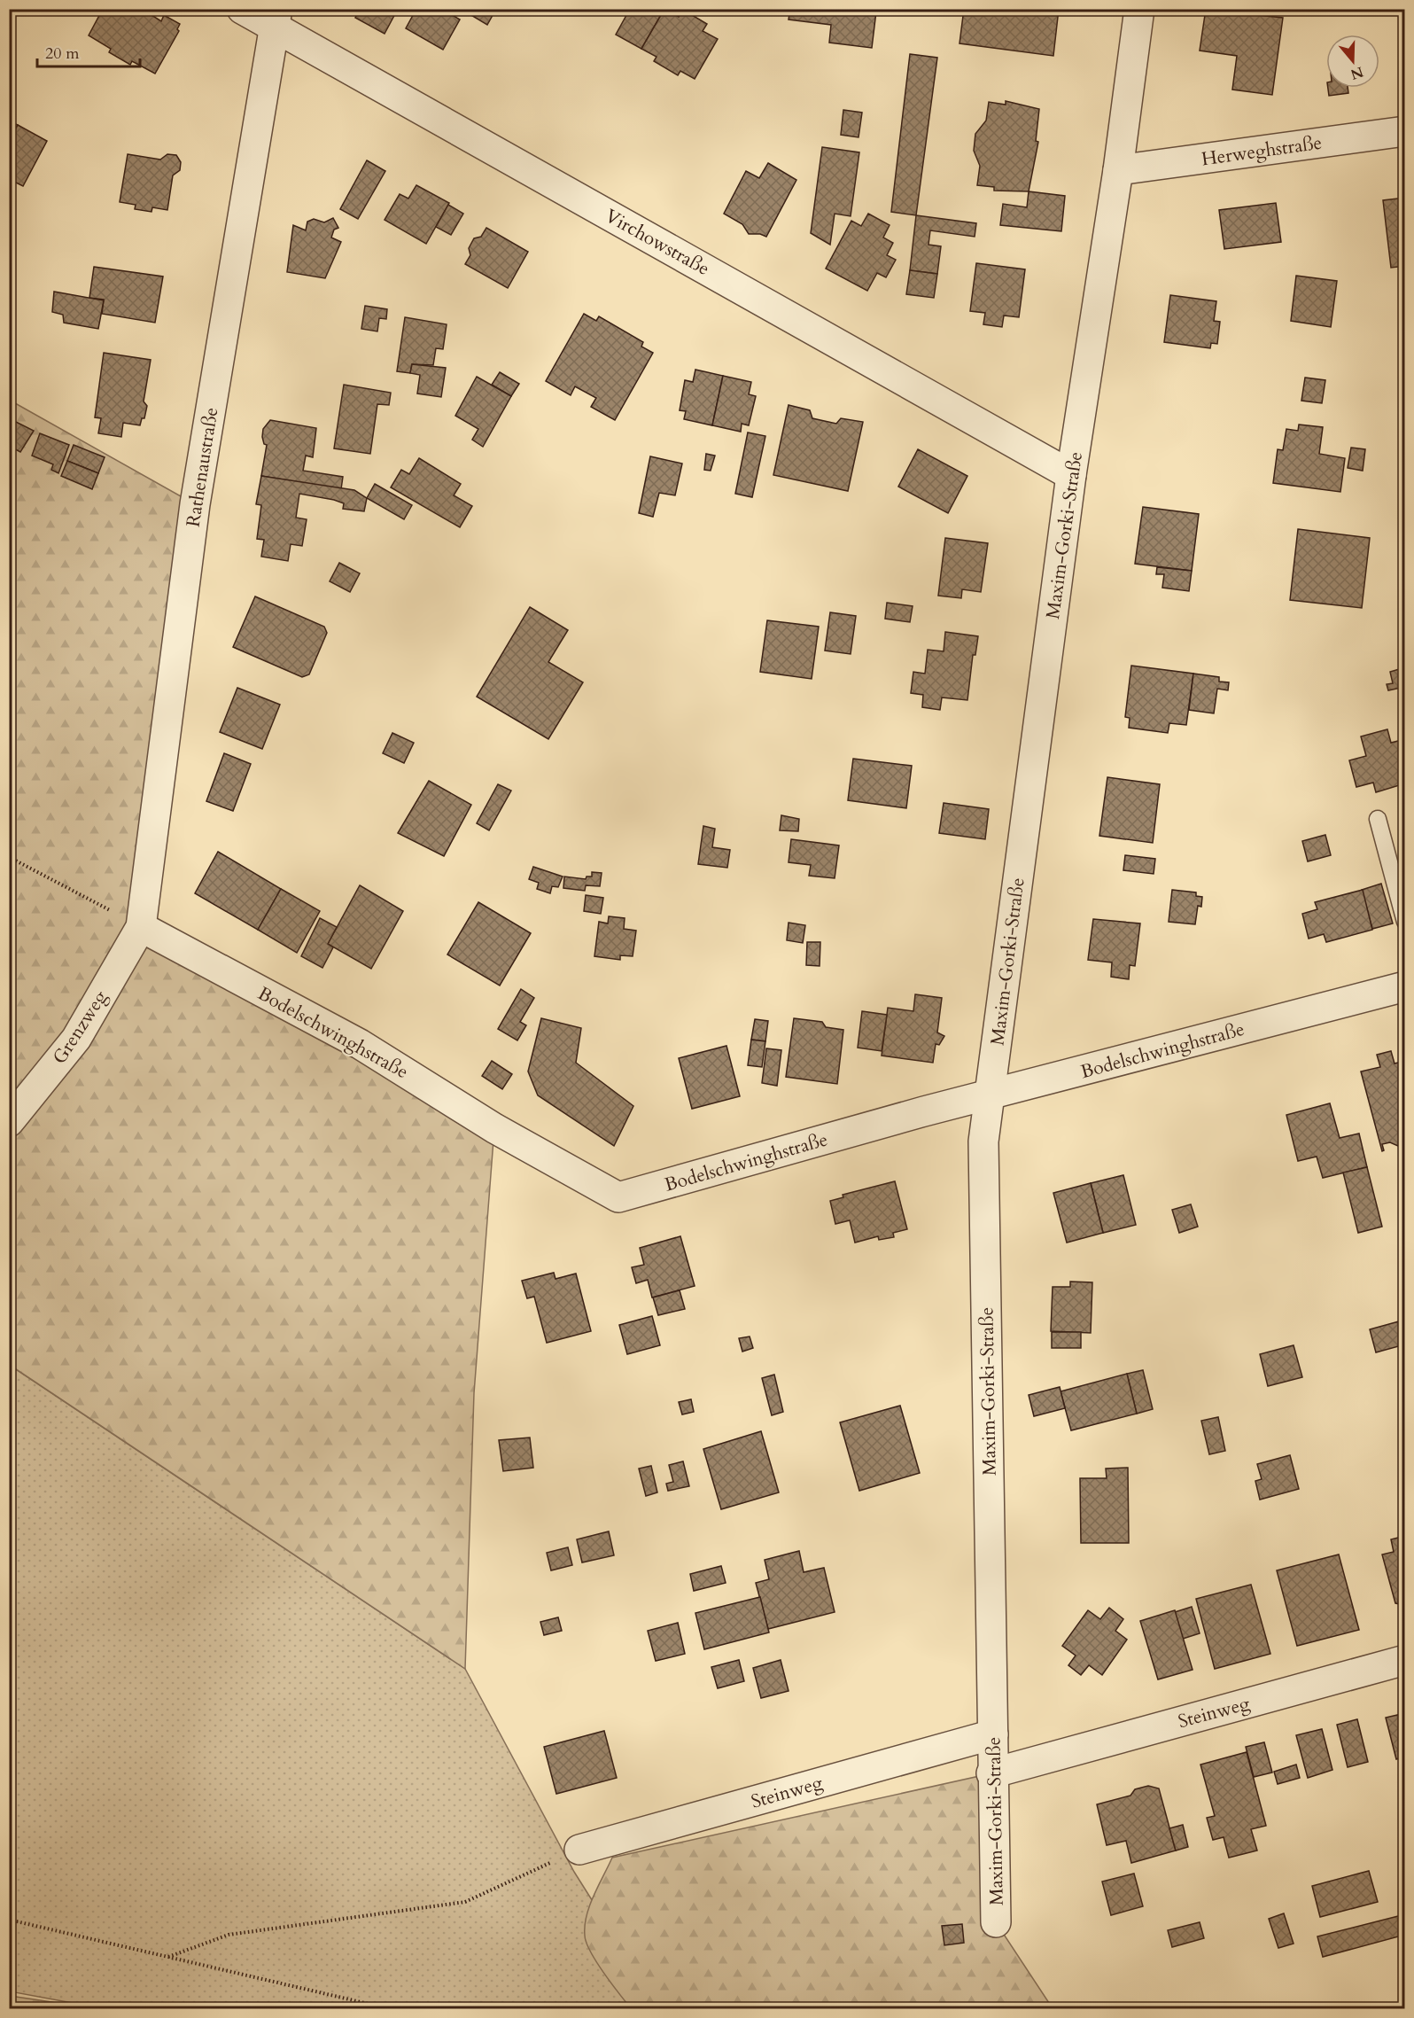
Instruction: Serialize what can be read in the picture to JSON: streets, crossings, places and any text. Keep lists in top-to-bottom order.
{
  "streets": {
    "street": [
      "Herweghstraße",
      "Virchowstraße",
      "Rathenaustraße",
      "Maxim-Gorki-Straße",
      "Grenzweg",
      "Bodelschwinghstraße",
      "Steinweg"
    ]
  },
  "crossings": [
    ["Herweghstraße", "Maxim-Gorki-Straße"],
    ["Virchowstraße", "Rathenaustraße"],
    ["Virchowstraße", "Maxim-Gorki-Straße"],
    ["Rathenaustraße", "Grenzweg"],
    ["Rathenaustraße", "Bodelschwinghstraße"],
    ["Maxim-Gorki-Straße", "Bodelschwinghstraße"],
    ["Maxim-Gorki-Straße", "Steinweg"],
    ["Grenzweg", "Bodelschwinghstraße"]
  ],
  "scale_bar": "20 m",
  "north": "bottom"
}
